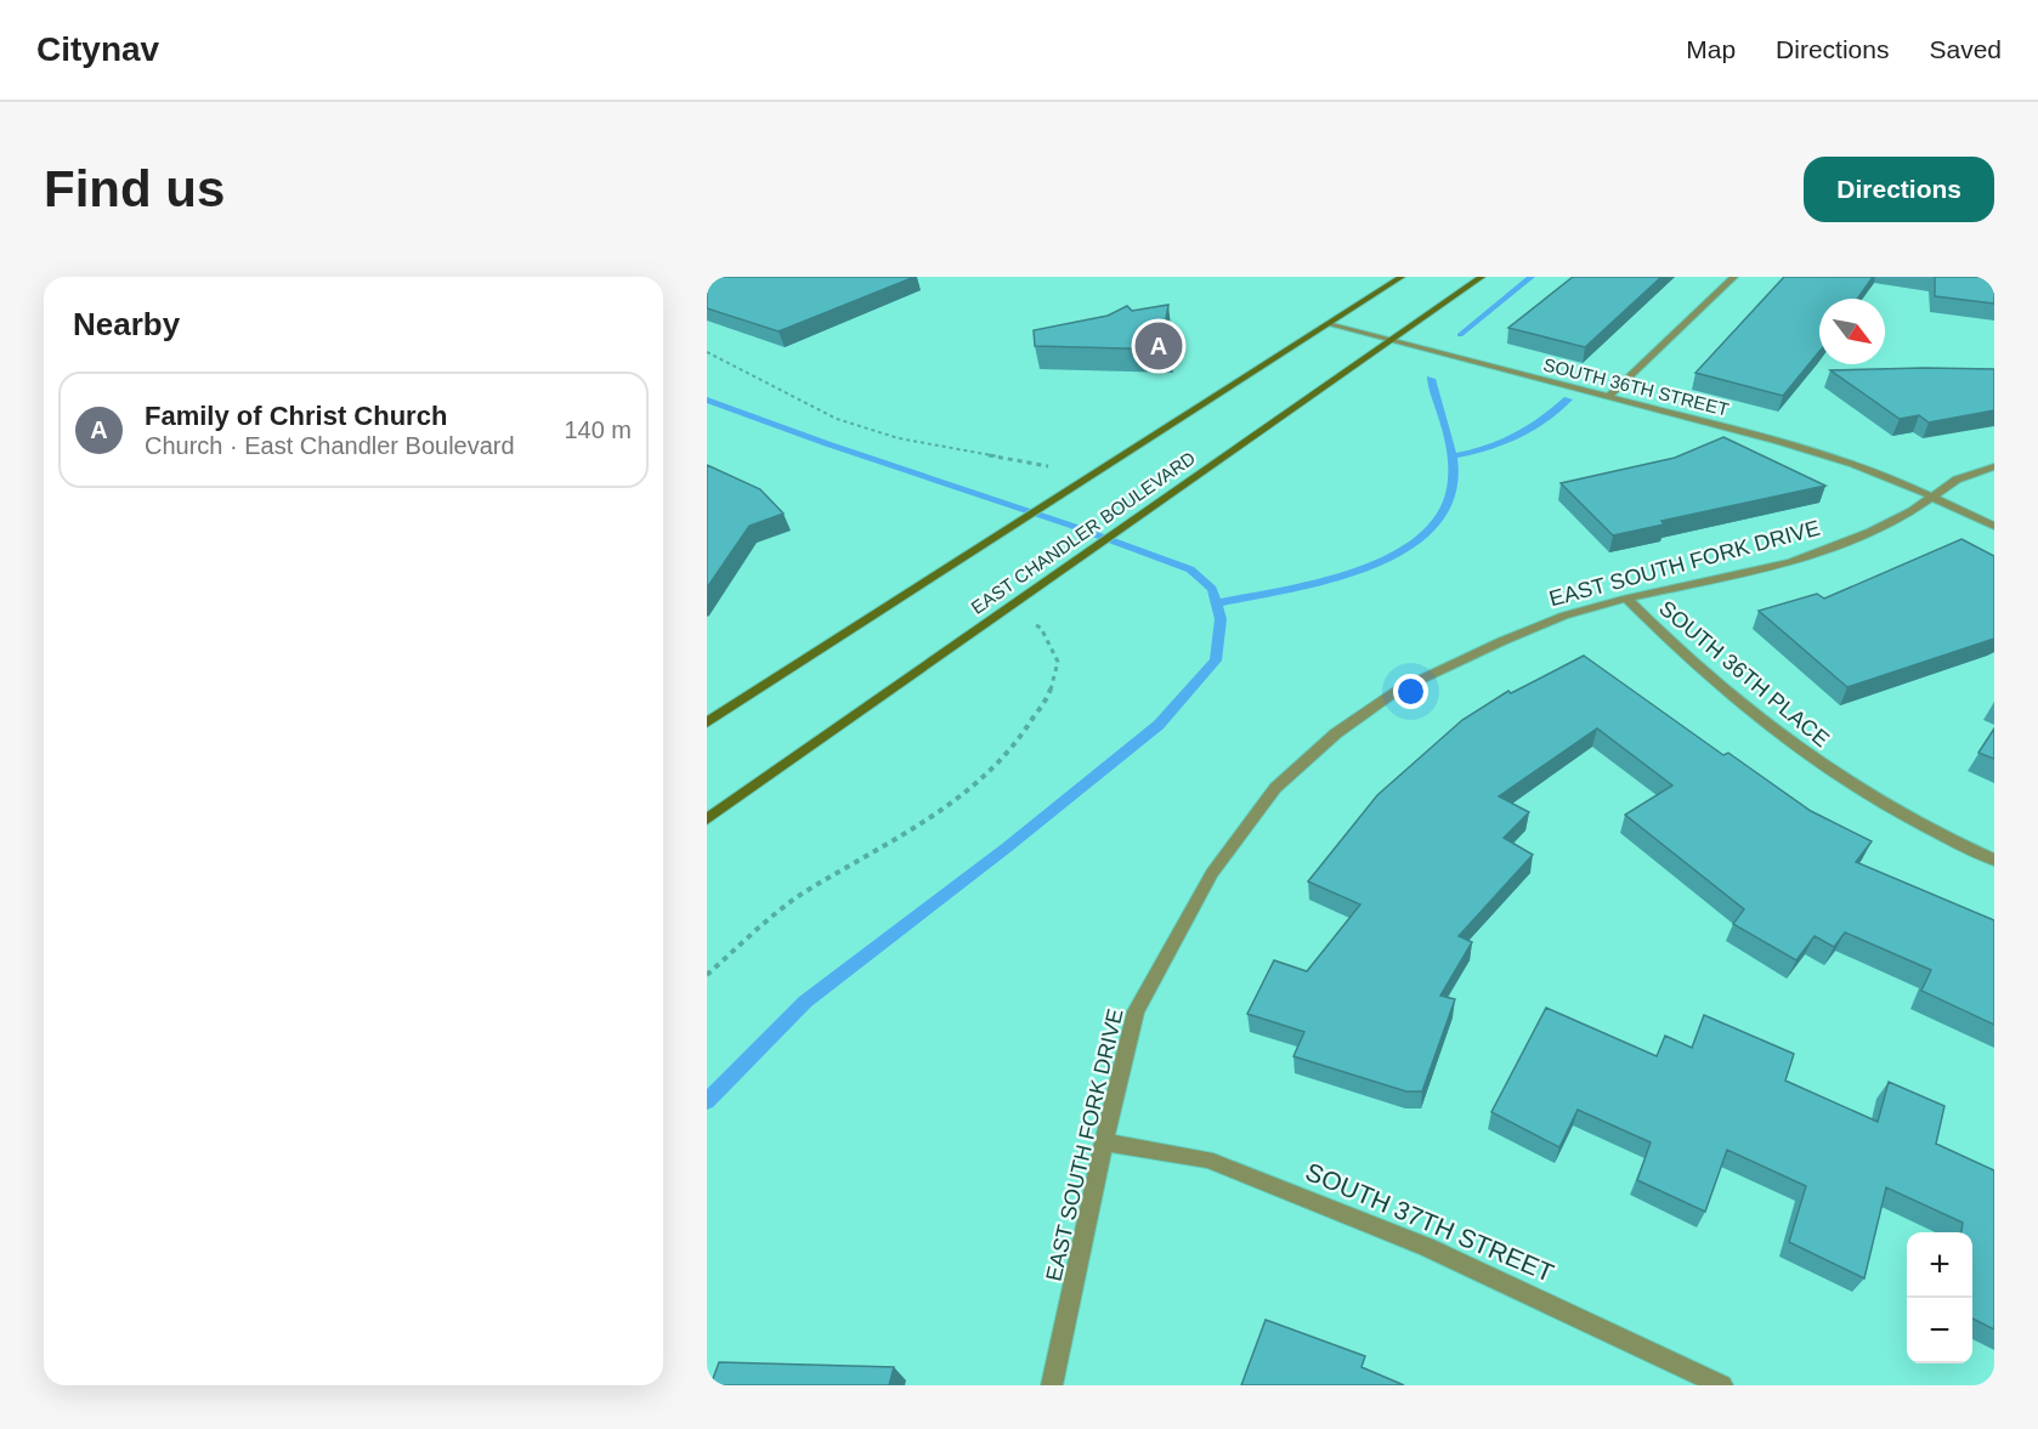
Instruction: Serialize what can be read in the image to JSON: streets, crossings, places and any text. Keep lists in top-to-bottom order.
{
  "streets": {
    "main road": ["EAST CHANDLER BOULEVARD"],
    "street": [
      "SOUTH 36TH STREET",
      "EAST SOUTH FORK DRIVE",
      "SOUTH 36TH PLACE",
      "SOUTH 37TH STREET"
    ]
  },
  "crossings": [
    ["SOUTH 36TH STREET", "EAST CHANDLER BOULEVARD"],
    ["SOUTH 36TH STREET", "EAST SOUTH FORK DRIVE"],
    ["EAST SOUTH FORK DRIVE", "SOUTH 36TH PLACE"],
    ["EAST SOUTH FORK DRIVE", "SOUTH 37TH STREET"]
  ],
  "north": "bottom right",
  "page": {
    "header": "Citynav",
    "nav": ["Map", "Directions", "Saved"],
    "buttons": "Directions",
    "title": "Find us",
    "heading": "Nearby",
    "pins": "A",
    "list": [
      {
        "mark": "A",
        "name": "Family of Christ Church",
        "note": "Church · East Chandler Boulevard",
        "value": "140 m"
      }
    ],
    "map_buttons": ["+", "−"]
  }
}
